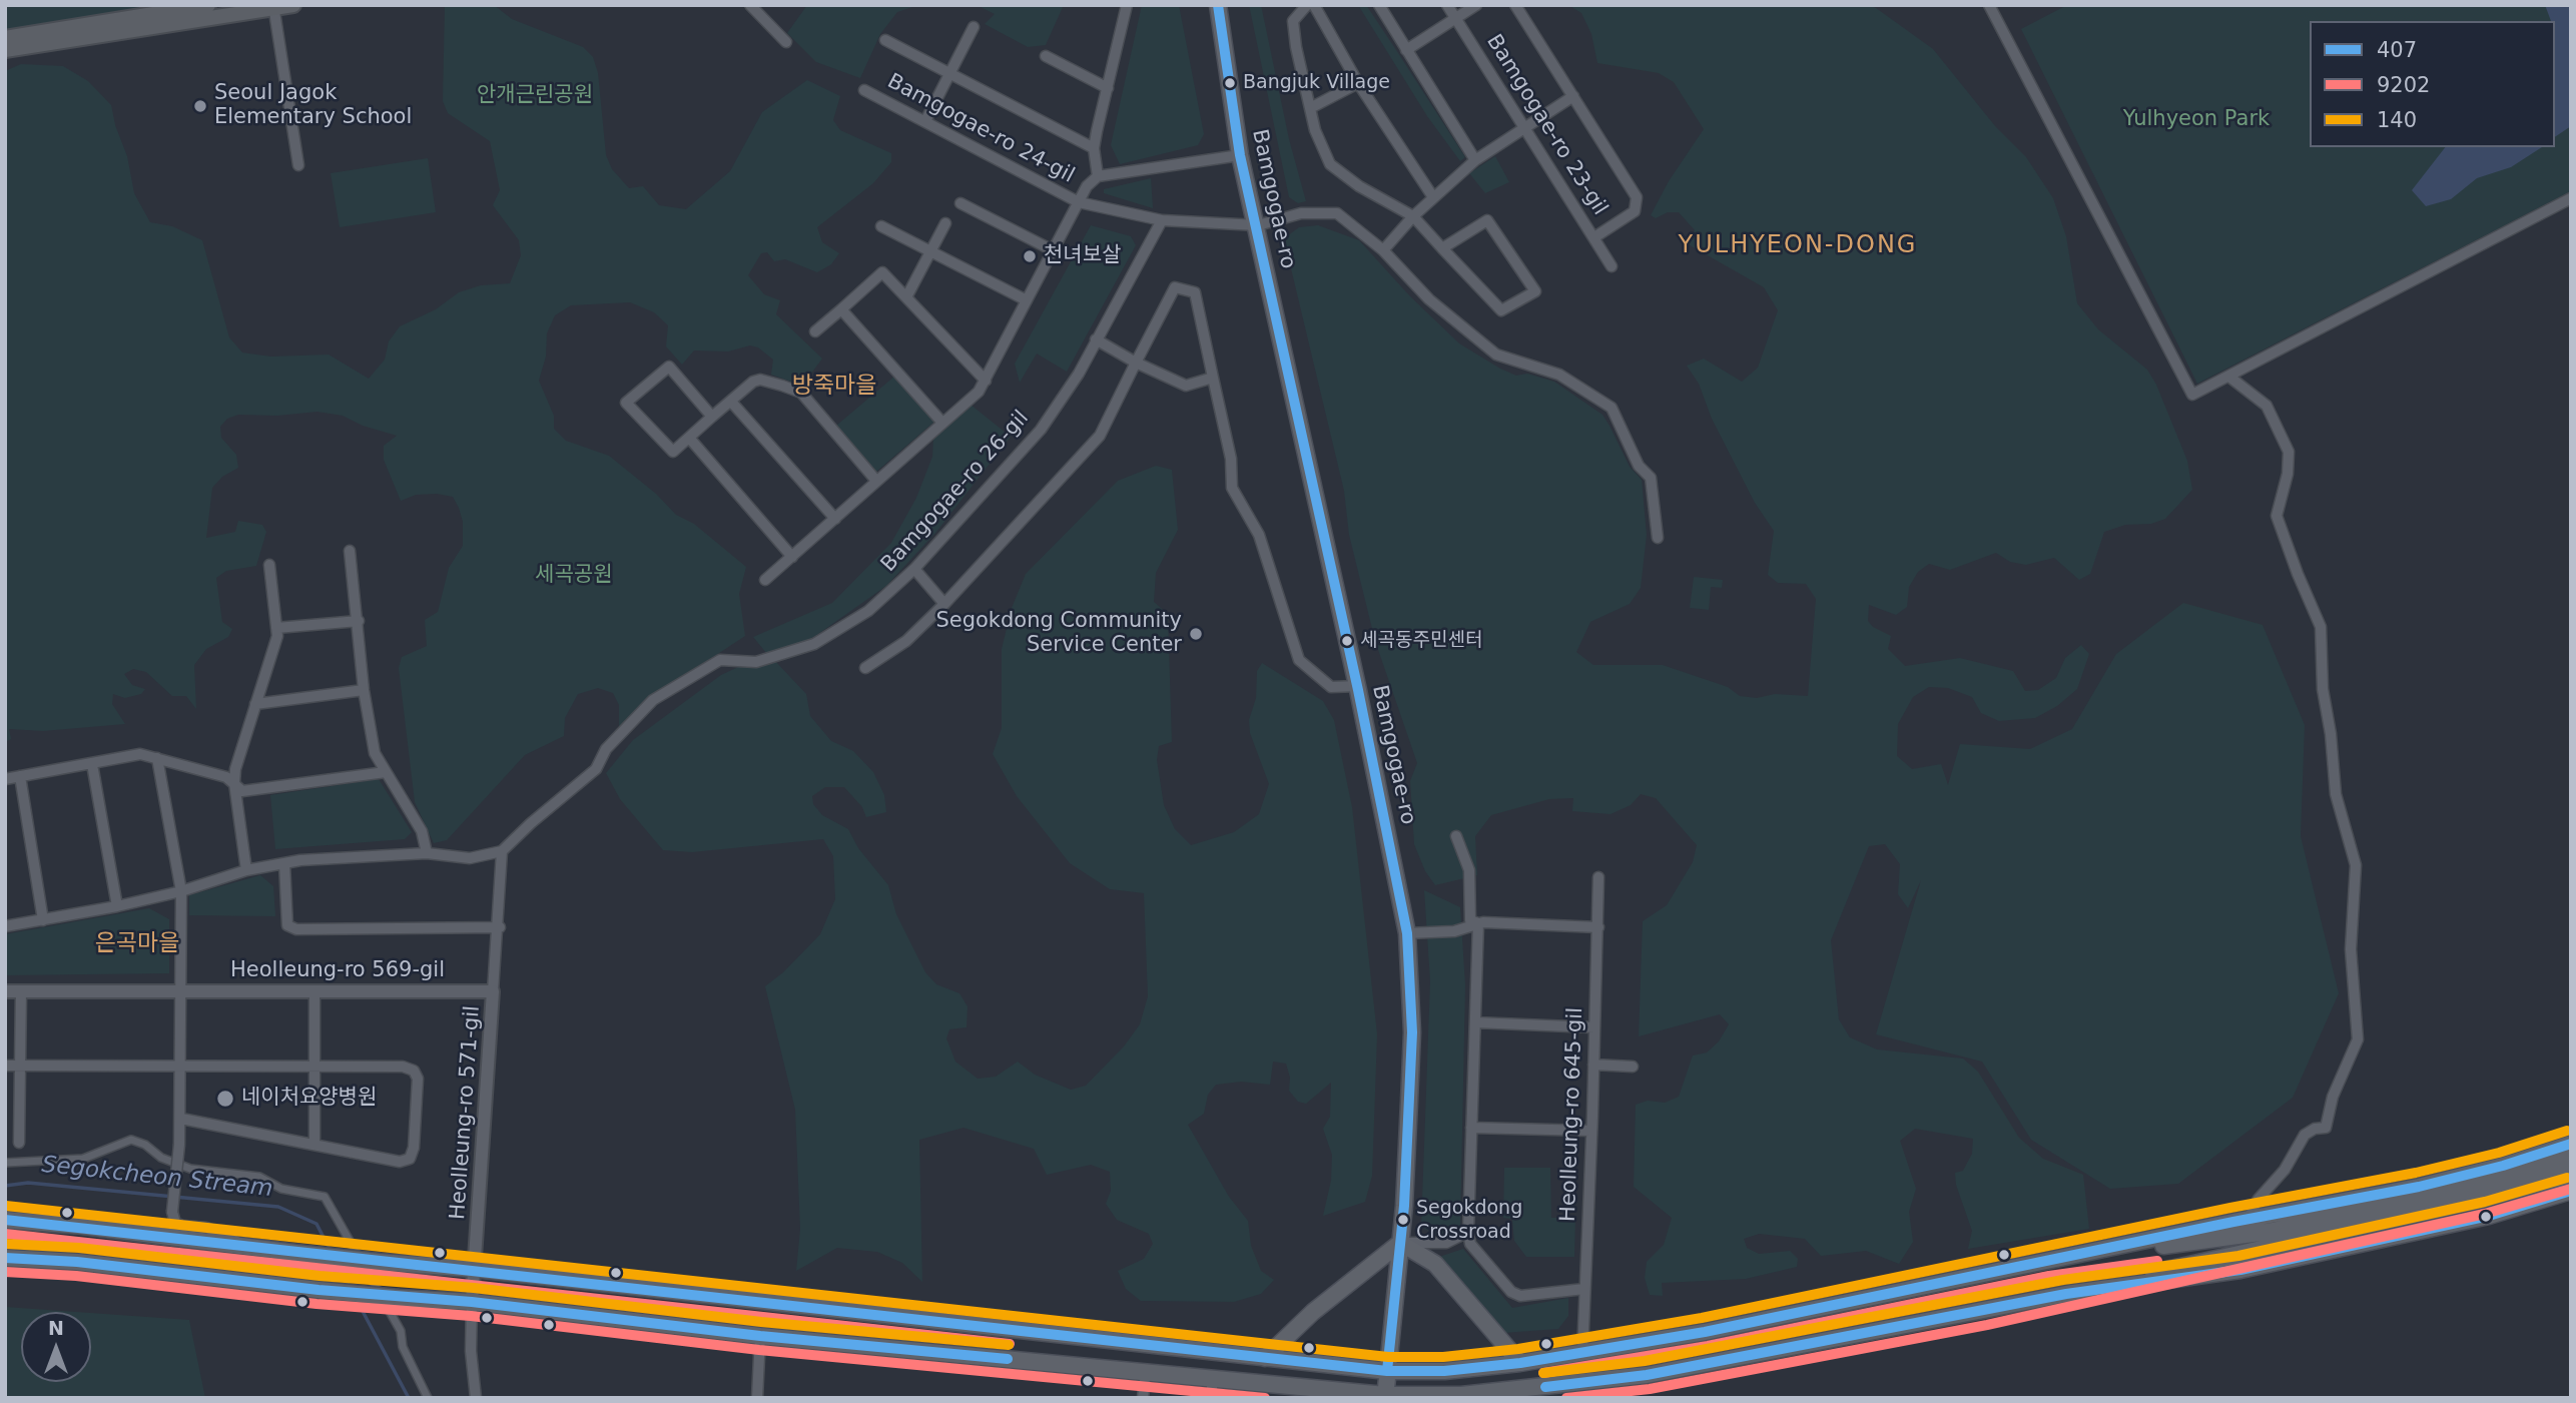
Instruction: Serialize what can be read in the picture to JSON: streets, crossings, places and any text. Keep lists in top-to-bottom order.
{
  "streets": {
    "main road": ["Bamgogae-ro"],
    "street": [
      "Bamgogae-ro 23-gil",
      "Bamgogae-ro 24-gil",
      "Bamgogae-ro 26-gil",
      "Heolleung-ro 569-gil",
      "Heolleung-ro 571-gil",
      "Heolleung-ro 645-gil"
    ]
  },
  "crossings": [
    ["Bamgogae-ro 24-gil", "Bamgogae-ro"],
    ["Bamgogae-ro 26-gil", "Heolleung-ro 571-gil"],
    ["Heolleung-ro 569-gil", "Heolleung-ro 571-gil"]
  ],
  "districts": ["YULHYEON-DONG", "방죽마을", "은곡마을"],
  "water": ["Segokcheon Stream"],
  "parks": ["안개근린공원", "Yulhyeon Park", "세곡공원"],
  "places": [
    "Bangjuk Village",
    "Seoul Jagok Elementary School",
    "천녀보살",
    "Segokdong Community Service Center",
    "세곡동주민센터",
    "네이처요양병원",
    "Segokdong Crossroad"
  ],
  "lines": ["transit line 407", "transit line 140", "transit line 9202"],
  "legend": ["407", "9202", "140"],
  "north": "top"
}
